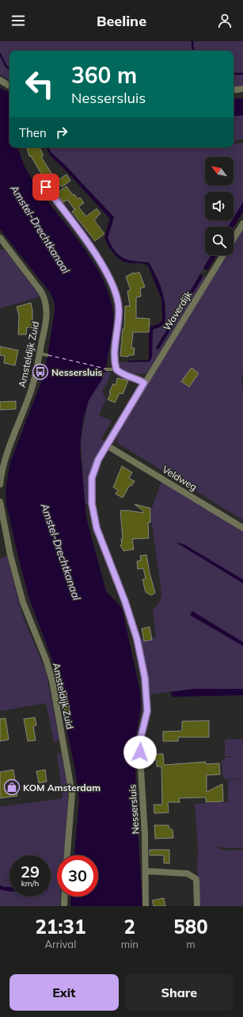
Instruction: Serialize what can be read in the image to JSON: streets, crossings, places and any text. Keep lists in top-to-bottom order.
{
  "streets": {
    "street": [
      "Waverdijk",
      "Amsteldijk Zuid",
      "Veldweg",
      "Nessersluis"
    ]
  },
  "crossings": [
    ["Waverdijk", "Nessersluis"],
    ["Veldweg", "Nessersluis"]
  ],
  "water": ["Amstel-Drechtkanaal"],
  "places": {
    "bus stop": ["Nessersluis"],
    "shop": ["KOM Amsterdam"]
  },
  "north": "top left",
  "page": {
    "header": "Beeline",
    "turn": ["360 m", "Nessersluis"],
    "then": "Then",
    "speed": "29 km/h",
    "limit": "30",
    "eta": [
      "21:31",
      "Arrival",
      "2",
      "min",
      "580",
      "m"
    ],
    "buttons": ["Exit", "Share"]
  }
}
